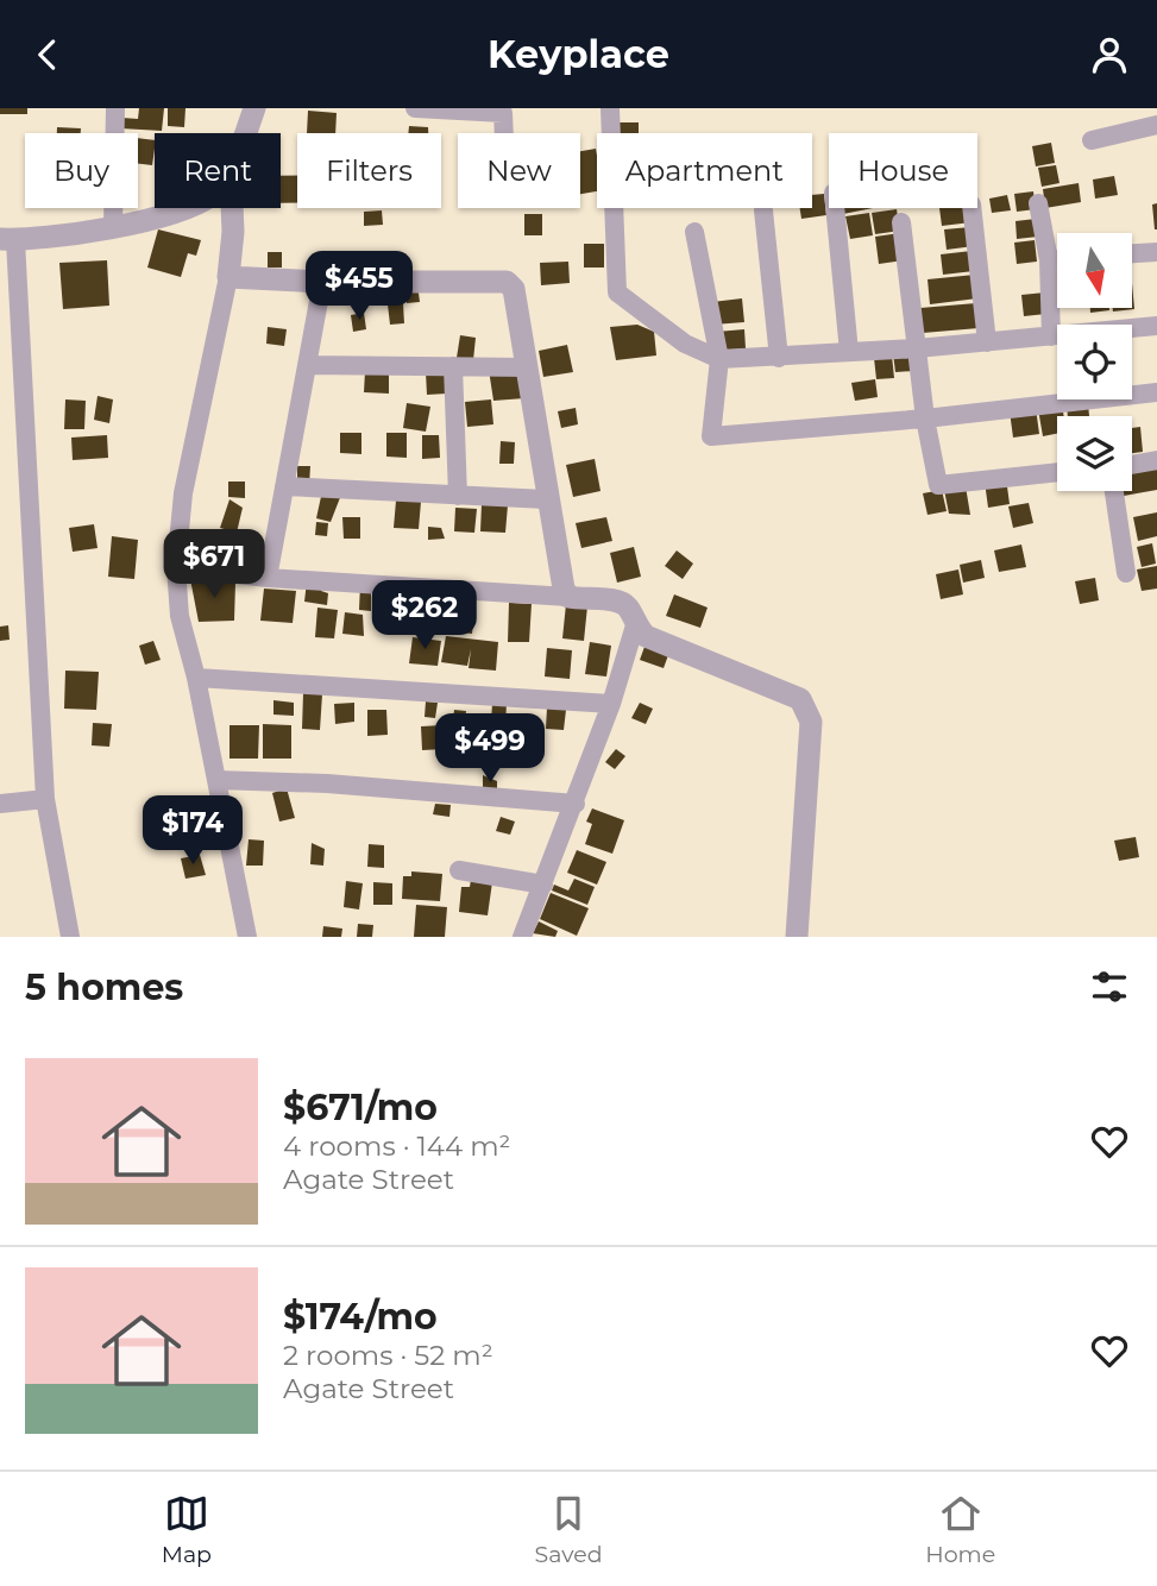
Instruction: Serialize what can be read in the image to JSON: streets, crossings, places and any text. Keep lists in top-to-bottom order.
{
  "north": "bottom",
  "page": {
    "header": "Keyplace",
    "chip": [
      "Buy",
      "Rent",
      "Filters",
      "New",
      "Apartment",
      "House"
    ],
    "price": [
      "$455",
      "$671",
      "$262",
      "$499",
      "$174"
    ],
    "heading": "5 homes",
    "list": [
      {
        "name": "$671/mo",
        "note": "4 rooms · 144 m² · Agate Street"
      },
      {
        "name": "$174/mo",
        "note": "2 rooms · 52 m² · Agate Street"
      }
    ],
    "tabs": ["Map", "Saved", "Home"]
  }
}
